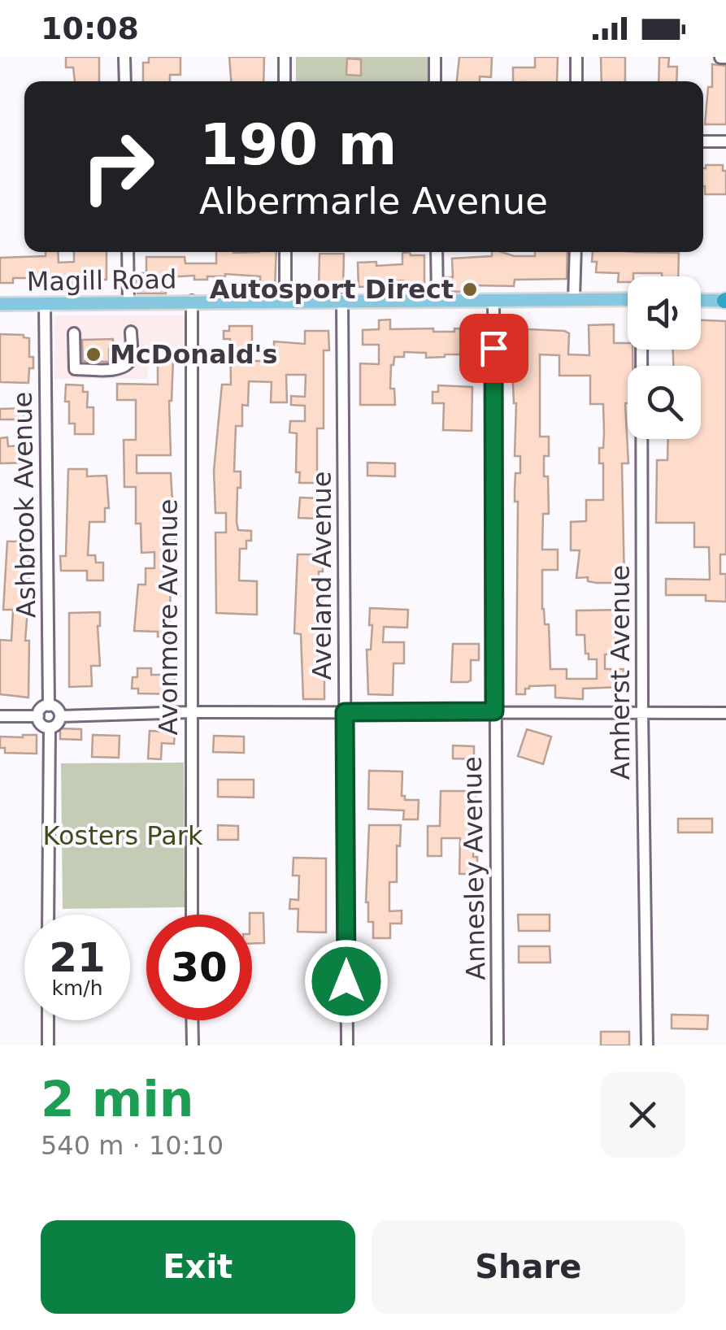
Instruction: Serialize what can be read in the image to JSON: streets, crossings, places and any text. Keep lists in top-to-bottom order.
{
  "streets": {
    "main road": ["Magill Road"],
    "street": [
      "Ashbrook Avenue",
      "Aveland Avenue",
      "Avonmore Avenue",
      "Amherst Avenue",
      "Annesley Avenue"
    ]
  },
  "crossings": [
    ["Magill Road", "Ashbrook Avenue"],
    ["Magill Road", "Aveland Avenue"],
    ["Magill Road", "Avonmore Avenue"],
    ["Magill Road", "Annesley Avenue"]
  ],
  "parks": ["Kosters Park"],
  "places": ["Autosport Direct", "McDonald's"],
  "page": {
    "status": "10:08",
    "turn": ["190 m", "Albermarle Avenue"],
    "speed": "21 km/h",
    "limit": "30",
    "heading": ["2 min", "540 m · 10:10"],
    "buttons": ["Exit", "Share"]
  }
}
